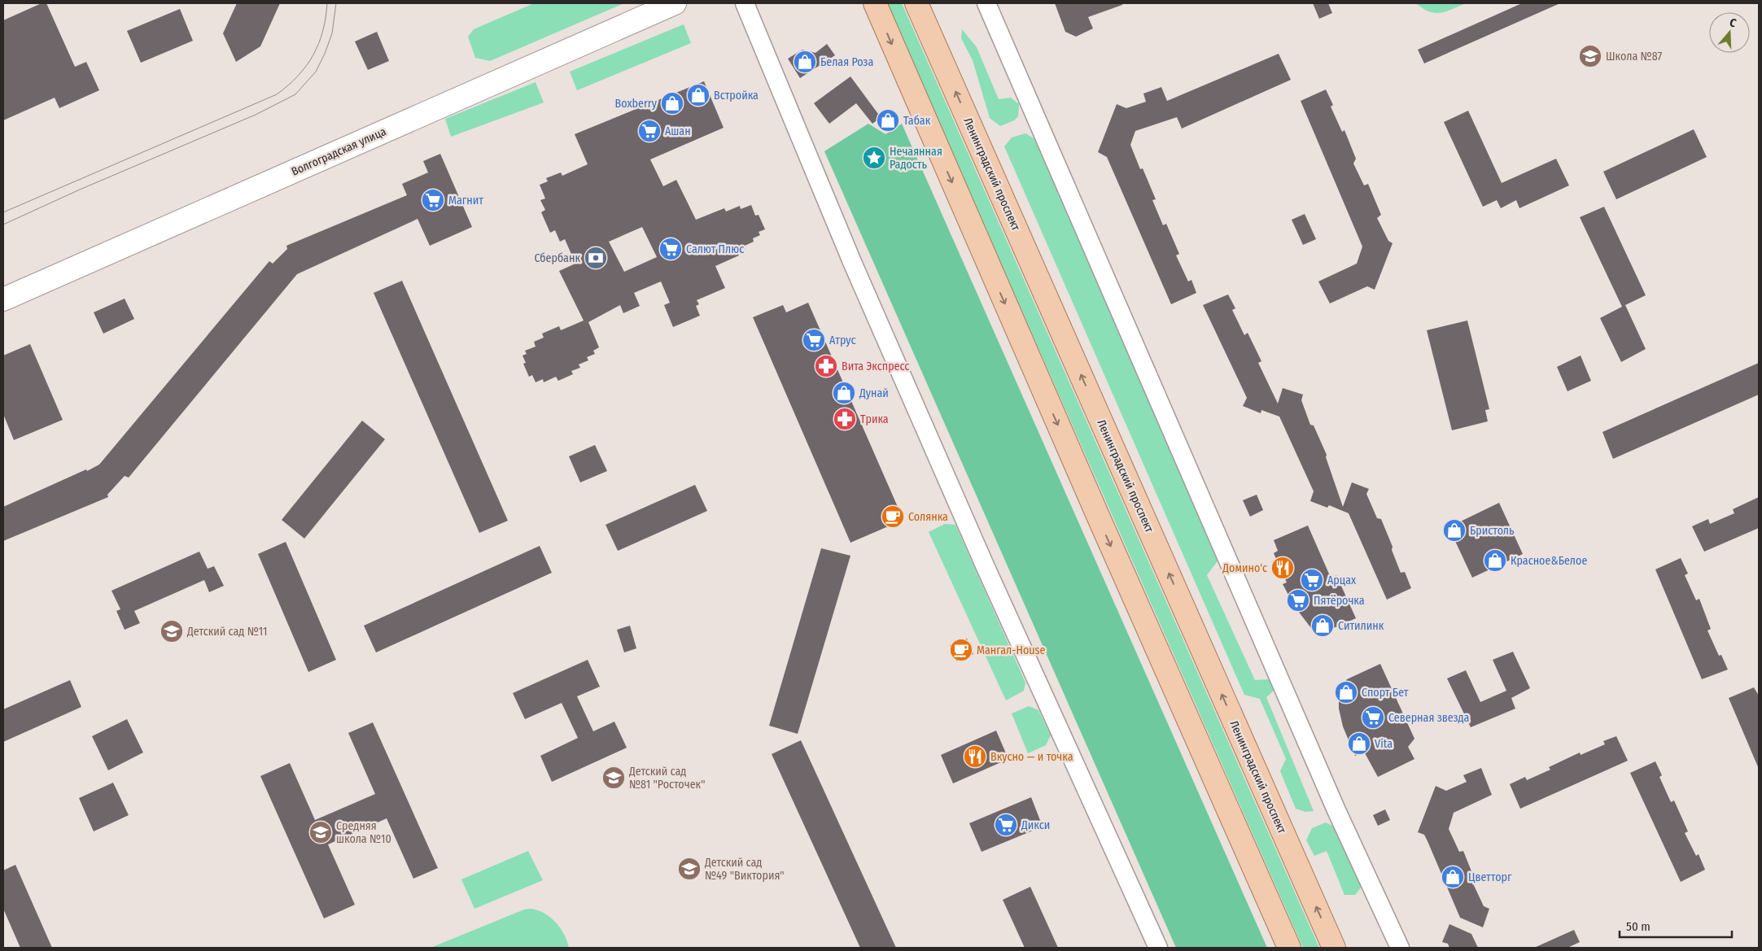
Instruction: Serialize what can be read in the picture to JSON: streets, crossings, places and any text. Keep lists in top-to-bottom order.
{
  "streets": {
    "main road": ["Ленинградский проспект"],
    "street": ["Волгоградская улица"]
  },
  "places": {
    "school or university": [
      "Школа №87",
      "Детский сад №11",
      "Детский сад №81 \"Росточек\"",
      "Средняя школа №10",
      "Детский сад №49 \"Виктория\""
    ],
    "shop": [
      "Белая Роза",
      "Встройка",
      "Boxberry",
      "Табак",
      "Дунай",
      "Бристоль",
      "Красное&Белое",
      "Ситилинк",
      "Спорт Бет",
      "Vita",
      "Цветторг"
    ],
    "supermarket": [
      "Ашан",
      "Магнит",
      "Салют Плюс",
      "Атрус",
      "Арцах",
      "Пятёрочка",
      "Северная звезда",
      "Дикси"
    ],
    "place": ["Нечаянная Радость"],
    "bank": ["Сбербанк"],
    "pharmacy": ["Вита Экспресс", "Трика"],
    "cafe": ["Солянка", "Мангал-House"],
    "restaurant": ["Домино'c", "Вкусно — и точка"]
  },
  "scale_bar": "50 m",
  "north": "top"
}
